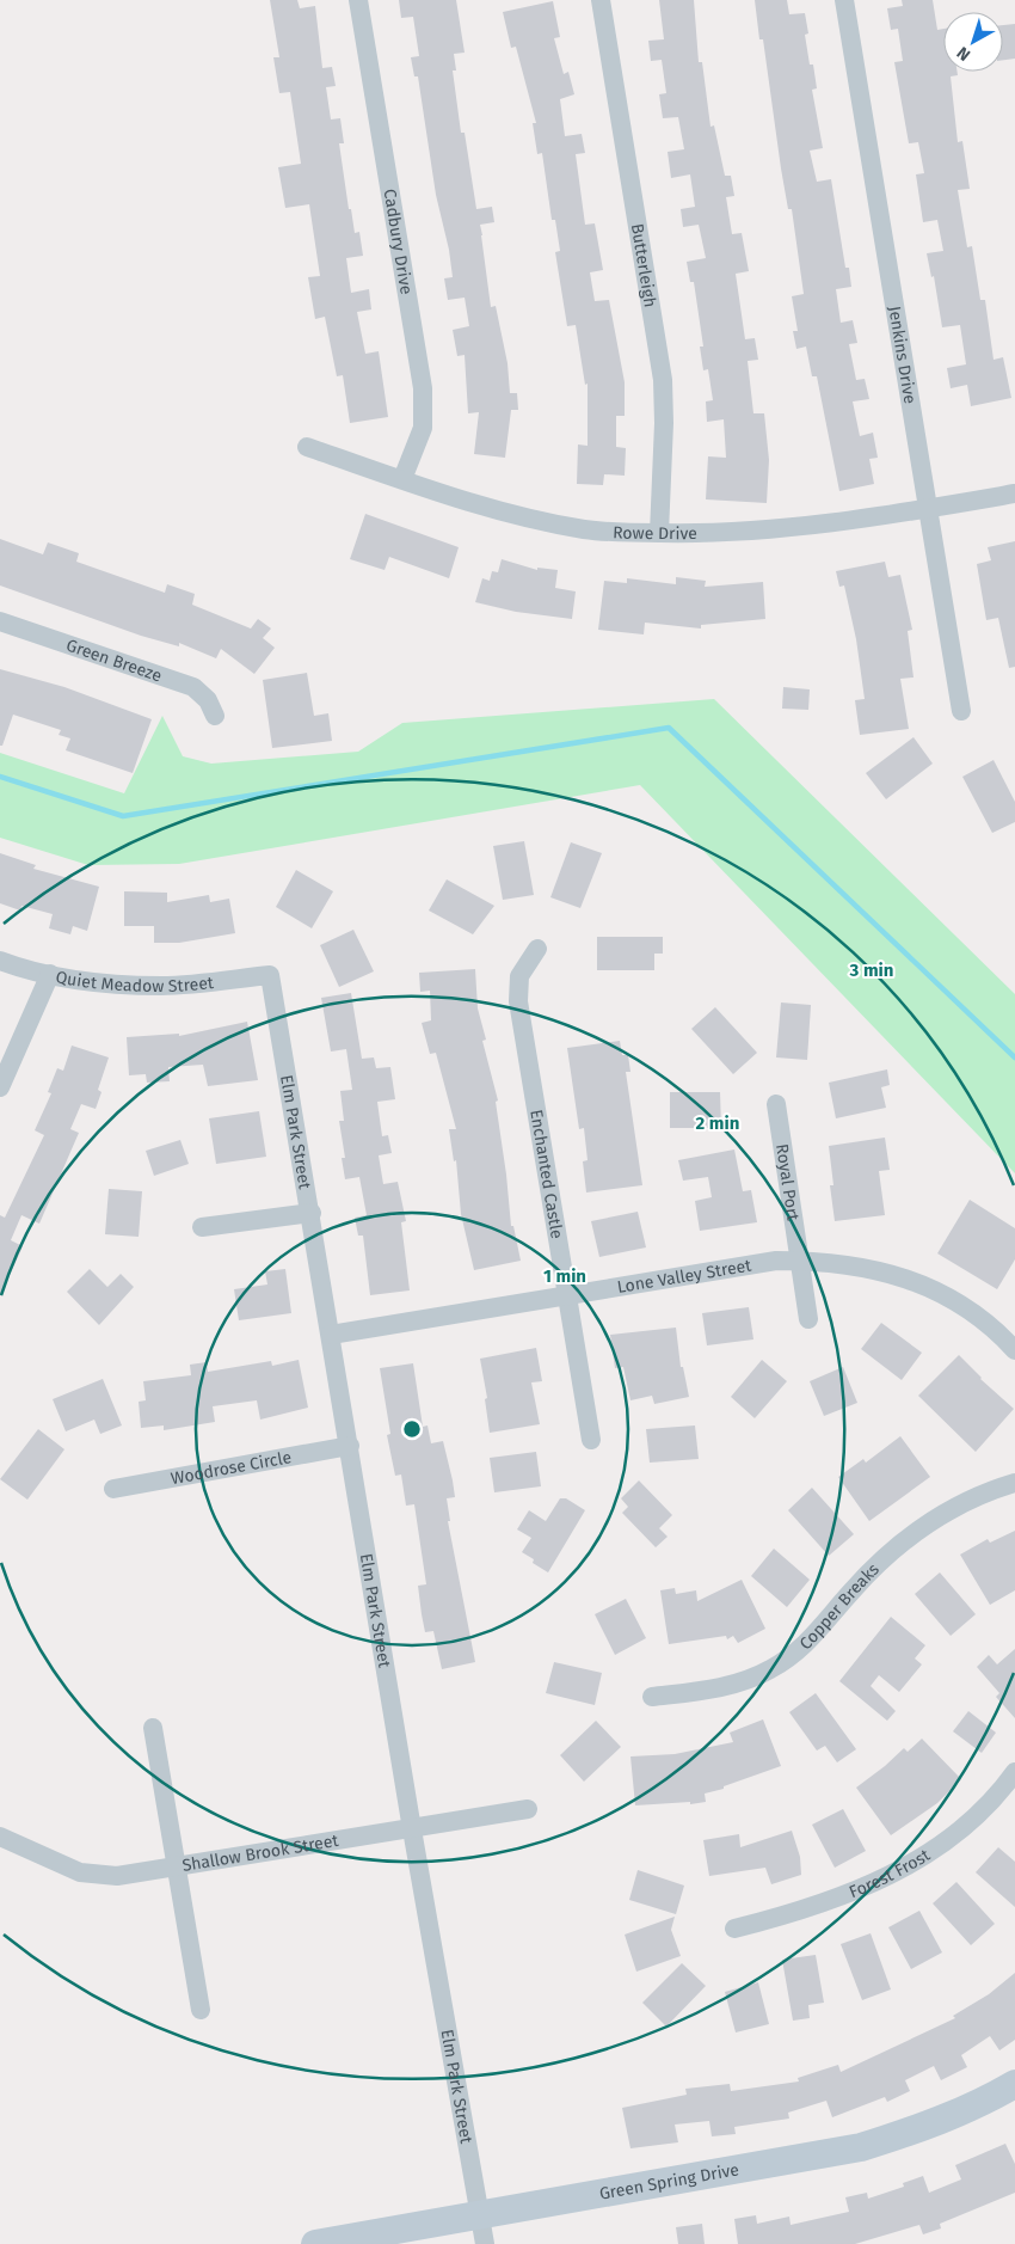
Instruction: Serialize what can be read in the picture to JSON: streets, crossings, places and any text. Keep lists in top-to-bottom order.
{
  "streets": {
    "street": [
      "Cadbury Drive",
      "Butterleigh",
      "Jenkins Drive",
      "Rowe Drive",
      "Green Breeze",
      "Quiet Meadow Street",
      "Elm Park Street",
      "Enchanted Castle",
      "Royal Port",
      "Lone Valley Street",
      "Woodrose Circle",
      "Copper Breaks",
      "Shallow Brook Street",
      "Forest Frost",
      "Green Spring Drive"
    ]
  },
  "crossings": [
    ["Cadbury Drive", "Rowe Drive"],
    ["Butterleigh", "Rowe Drive"],
    ["Jenkins Drive", "Rowe Drive"],
    ["Quiet Meadow Street", "Elm Park Street"],
    ["Elm Park Street", "Lone Valley Street"],
    ["Elm Park Street", "Woodrose Circle"],
    ["Elm Park Street", "Shallow Brook Street"],
    ["Elm Park Street", "Green Spring Drive"],
    ["Enchanted Castle", "Lone Valley Street"],
    ["Royal Port", "Lone Valley Street"]
  ],
  "north": "bottom left",
  "rings": ["3 min", "2 min", "1 min"]
}
